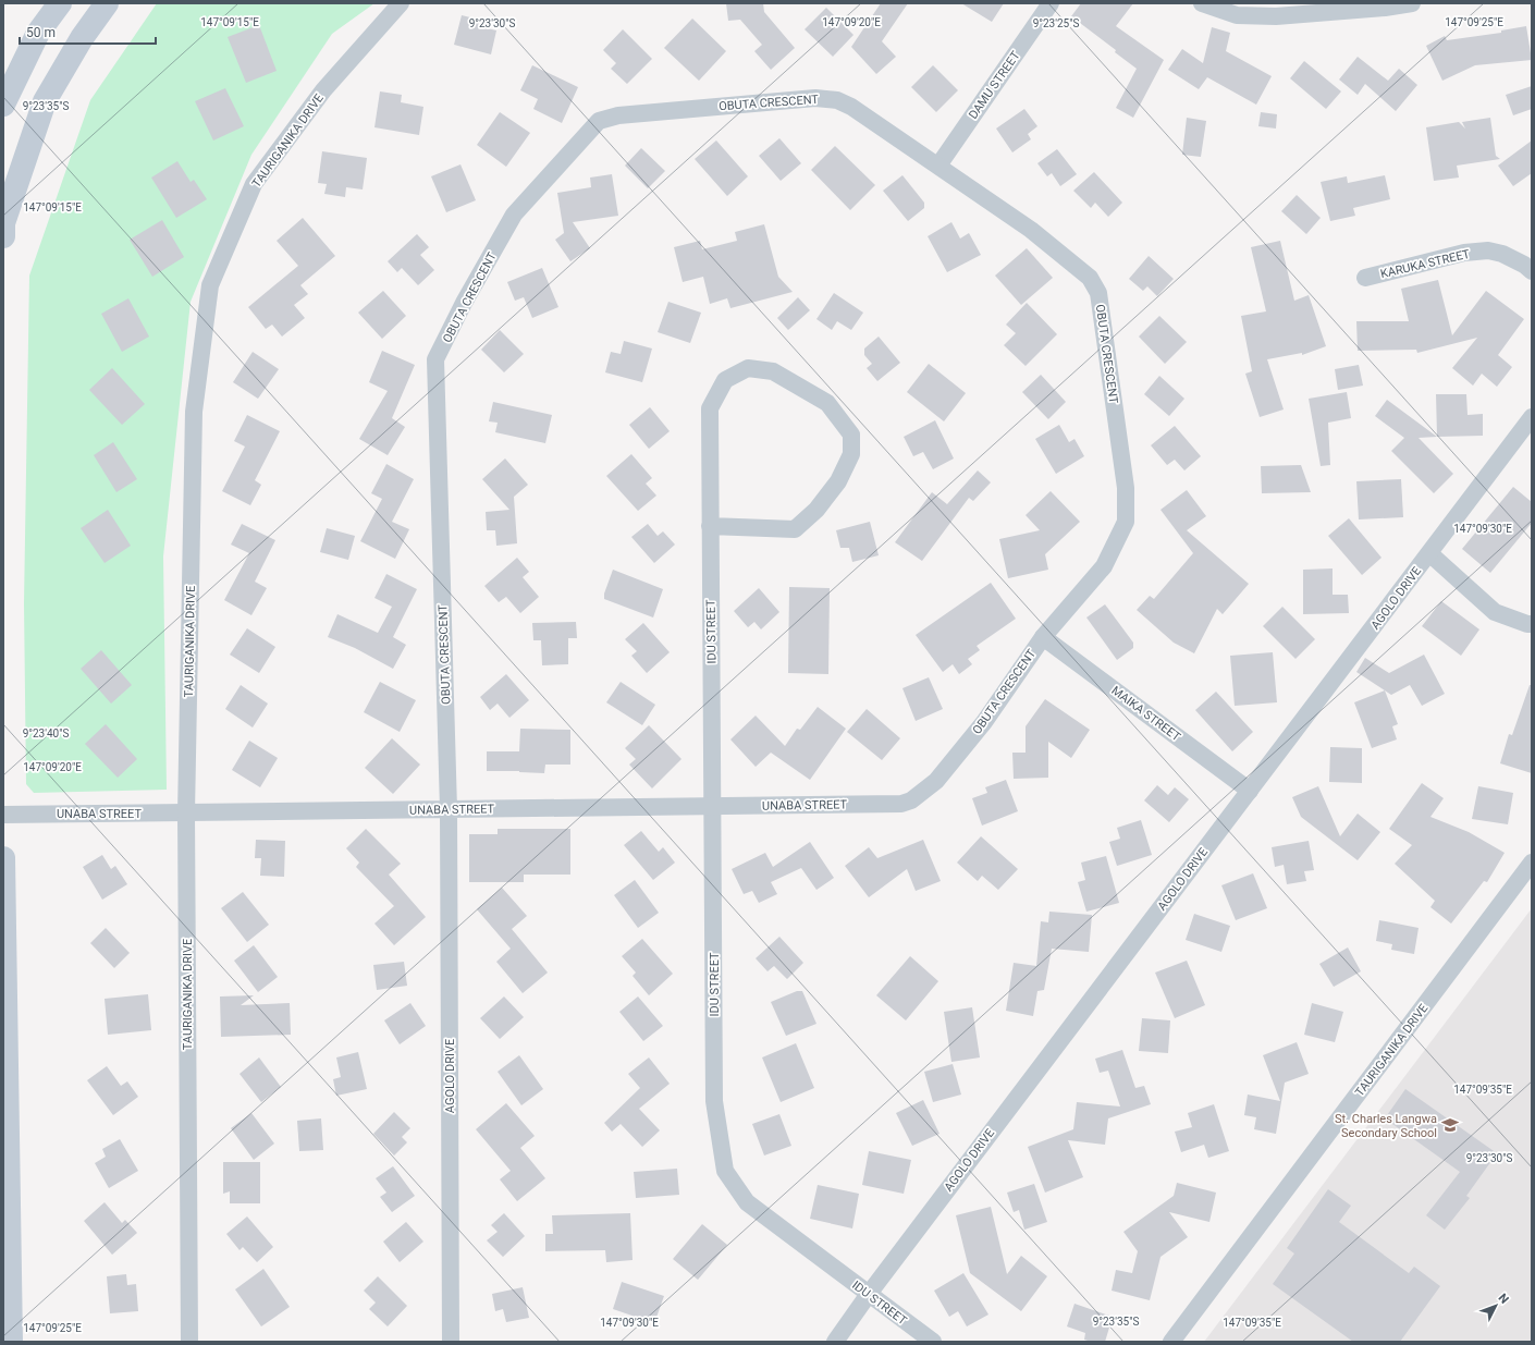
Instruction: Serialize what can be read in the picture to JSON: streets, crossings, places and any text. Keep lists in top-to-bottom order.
{
  "streets": {
    "street": [
      "DAMU STREET",
      "OBUTA CRESCENT",
      "TAURIGANIKA DRIVE",
      "KARUKA STREET",
      "AGOLO DRIVE",
      "IDU STREET",
      "MAIKA STREET",
      "UNABA STREET"
    ]
  },
  "crossings": [
    ["DAMU STREET", "OBUTA CRESCENT"],
    ["OBUTA CRESCENT", "AGOLO DRIVE"],
    ["OBUTA CRESCENT", "MAIKA STREET"],
    ["OBUTA CRESCENT", "UNABA STREET"],
    ["TAURIGANIKA DRIVE", "UNABA STREET"],
    ["AGOLO DRIVE", "IDU STREET"],
    ["AGOLO DRIVE", "MAIKA STREET"],
    ["AGOLO DRIVE", "UNABA STREET"],
    ["IDU STREET", "UNABA STREET"]
  ],
  "places": {
    "school or university": ["St. Charles Langwa Secondary School"]
  },
  "scale_bar": "50 m",
  "north": "top right",
  "coordinates": [
    "147°09'20\"E",
    "147°09'15\"E",
    "147°09'25\"E",
    "9°23'30\"S",
    "9°23'25\"S",
    "9°23'35\"S",
    "147°09'30\"E",
    "9°23'40\"S",
    "147°09'35\"E"
  ]
}
